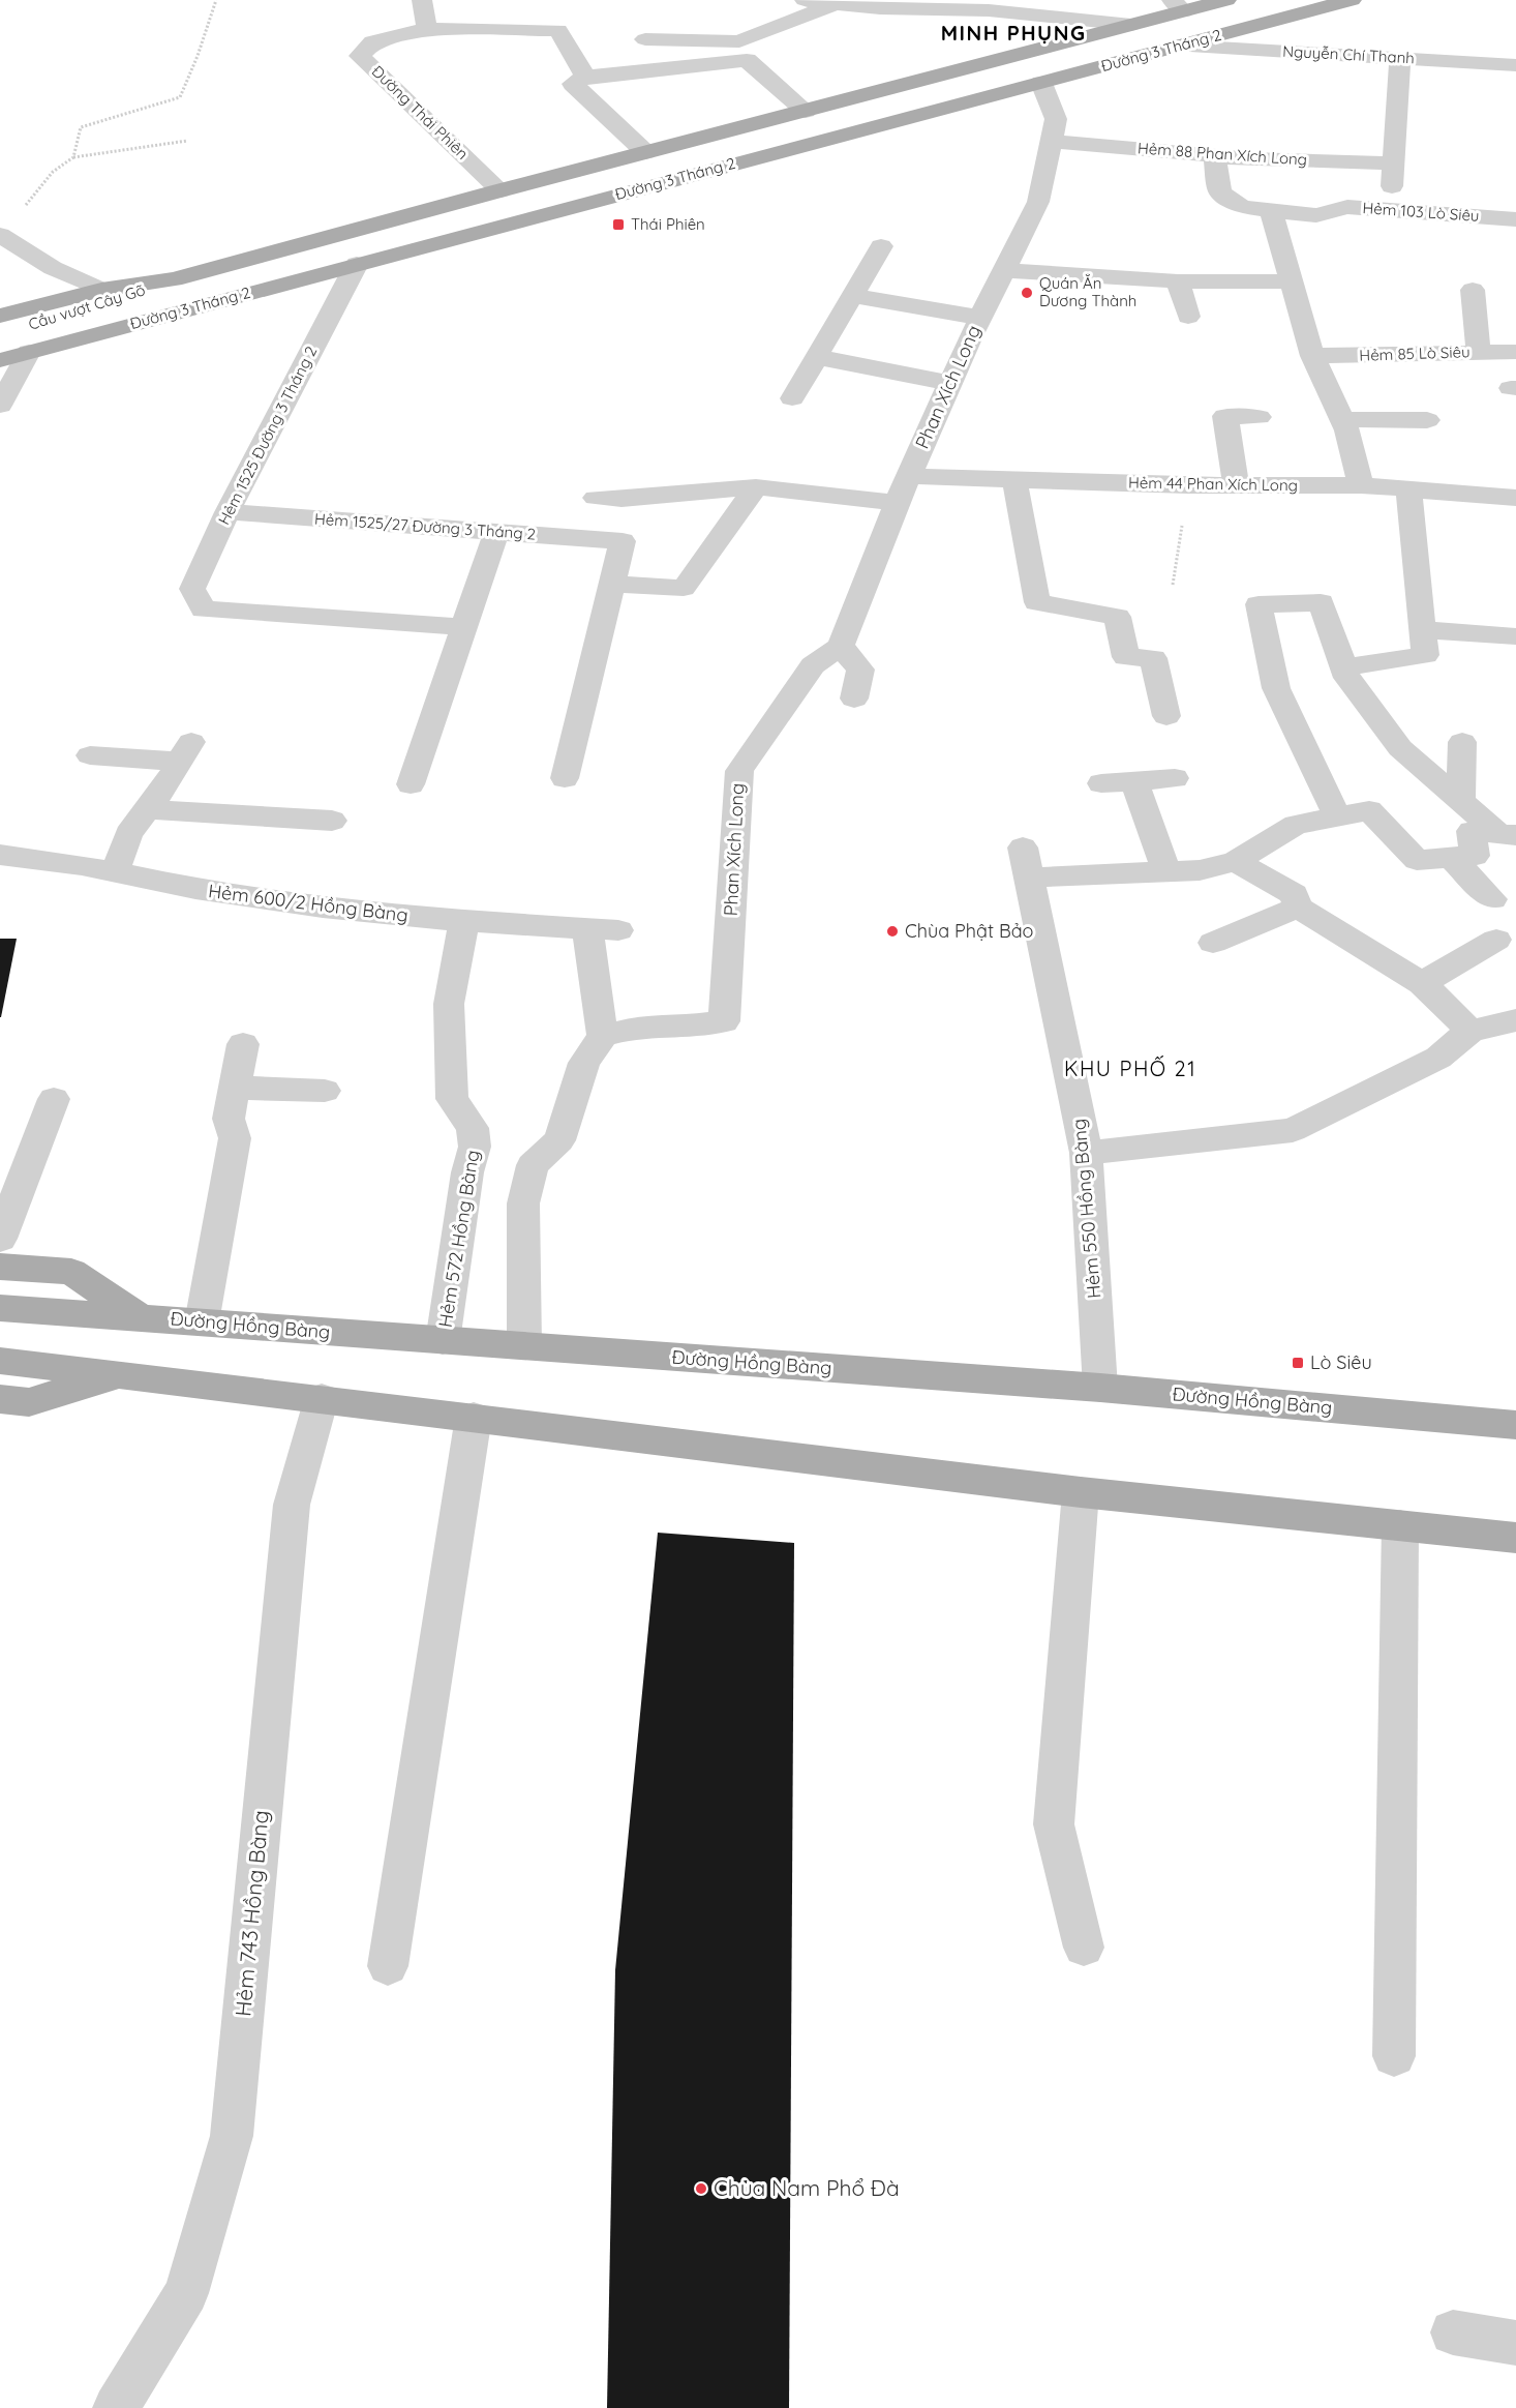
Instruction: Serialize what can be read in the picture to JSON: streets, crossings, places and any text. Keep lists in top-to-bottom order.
{
  "streets": {
    "main road": ["Đường 3 Tháng 2", "Cầu vượt Cây Gõ", "Đường Hồng Bàng"],
    "street": [
      "Nguyễn Chí Thanh",
      "Đường Thái Phiên",
      "Hẻm 88 Phan Xích Long",
      "Hẻm 103 Lò Siêu",
      "Hẻm 85 Lò Siêu",
      "Phan Xích Long",
      "Hẻm 1525 Đường 3 Tháng 2",
      "Hẻm 44 Phan Xích Long",
      "Hẻm 1525/27 Đường 3 Tháng 2",
      "Hẻm 600/2 Hồng Bàng",
      "Hẻm 550 Hồng Bàng",
      "Hẻm 572 Hồng Bàng",
      "Hẻm 743 Hồng Bàng"
    ]
  },
  "crossings": [
    ["Đường 3 Tháng 2", "Nguyễn Chí Thanh"],
    ["Đường 3 Tháng 2", "Đường Thái Phiên"],
    ["Đường 3 Tháng 2", "Cầu vượt Cây Gõ"],
    ["Đường 3 Tháng 2", "Phan Xích Long"],
    ["Đường 3 Tháng 2", "Hẻm 1525 Đường 3 Tháng 2"],
    ["Hẻm 88 Phan Xích Long", "Hẻm 103 Lò Siêu"],
    ["Hẻm 88 Phan Xích Long", "Phan Xích Long"],
    ["Phan Xích Long", "Hẻm 44 Phan Xích Long"],
    ["Hẻm 1525 Đường 3 Tháng 2", "Hẻm 1525/27 Đường 3 Tháng 2"],
    ["Hẻm 600/2 Hồng Bàng", "Hẻm 572 Hồng Bàng"],
    ["Hẻm 550 Hồng Bàng", "Đường Hồng Bàng"],
    ["Hẻm 572 Hồng Bàng", "Đường Hồng Bàng"]
  ],
  "districts": ["MINH PHỤNG", "KHU PHỐ 21"],
  "places": {
    "transit": ["Thái Phiên", "Lò Siêu"],
    "other": ["Quán Ăn Dương Thành", "Chùa Phật Bảo", "Chùa Nam Phổ Đà"]
  }
}
